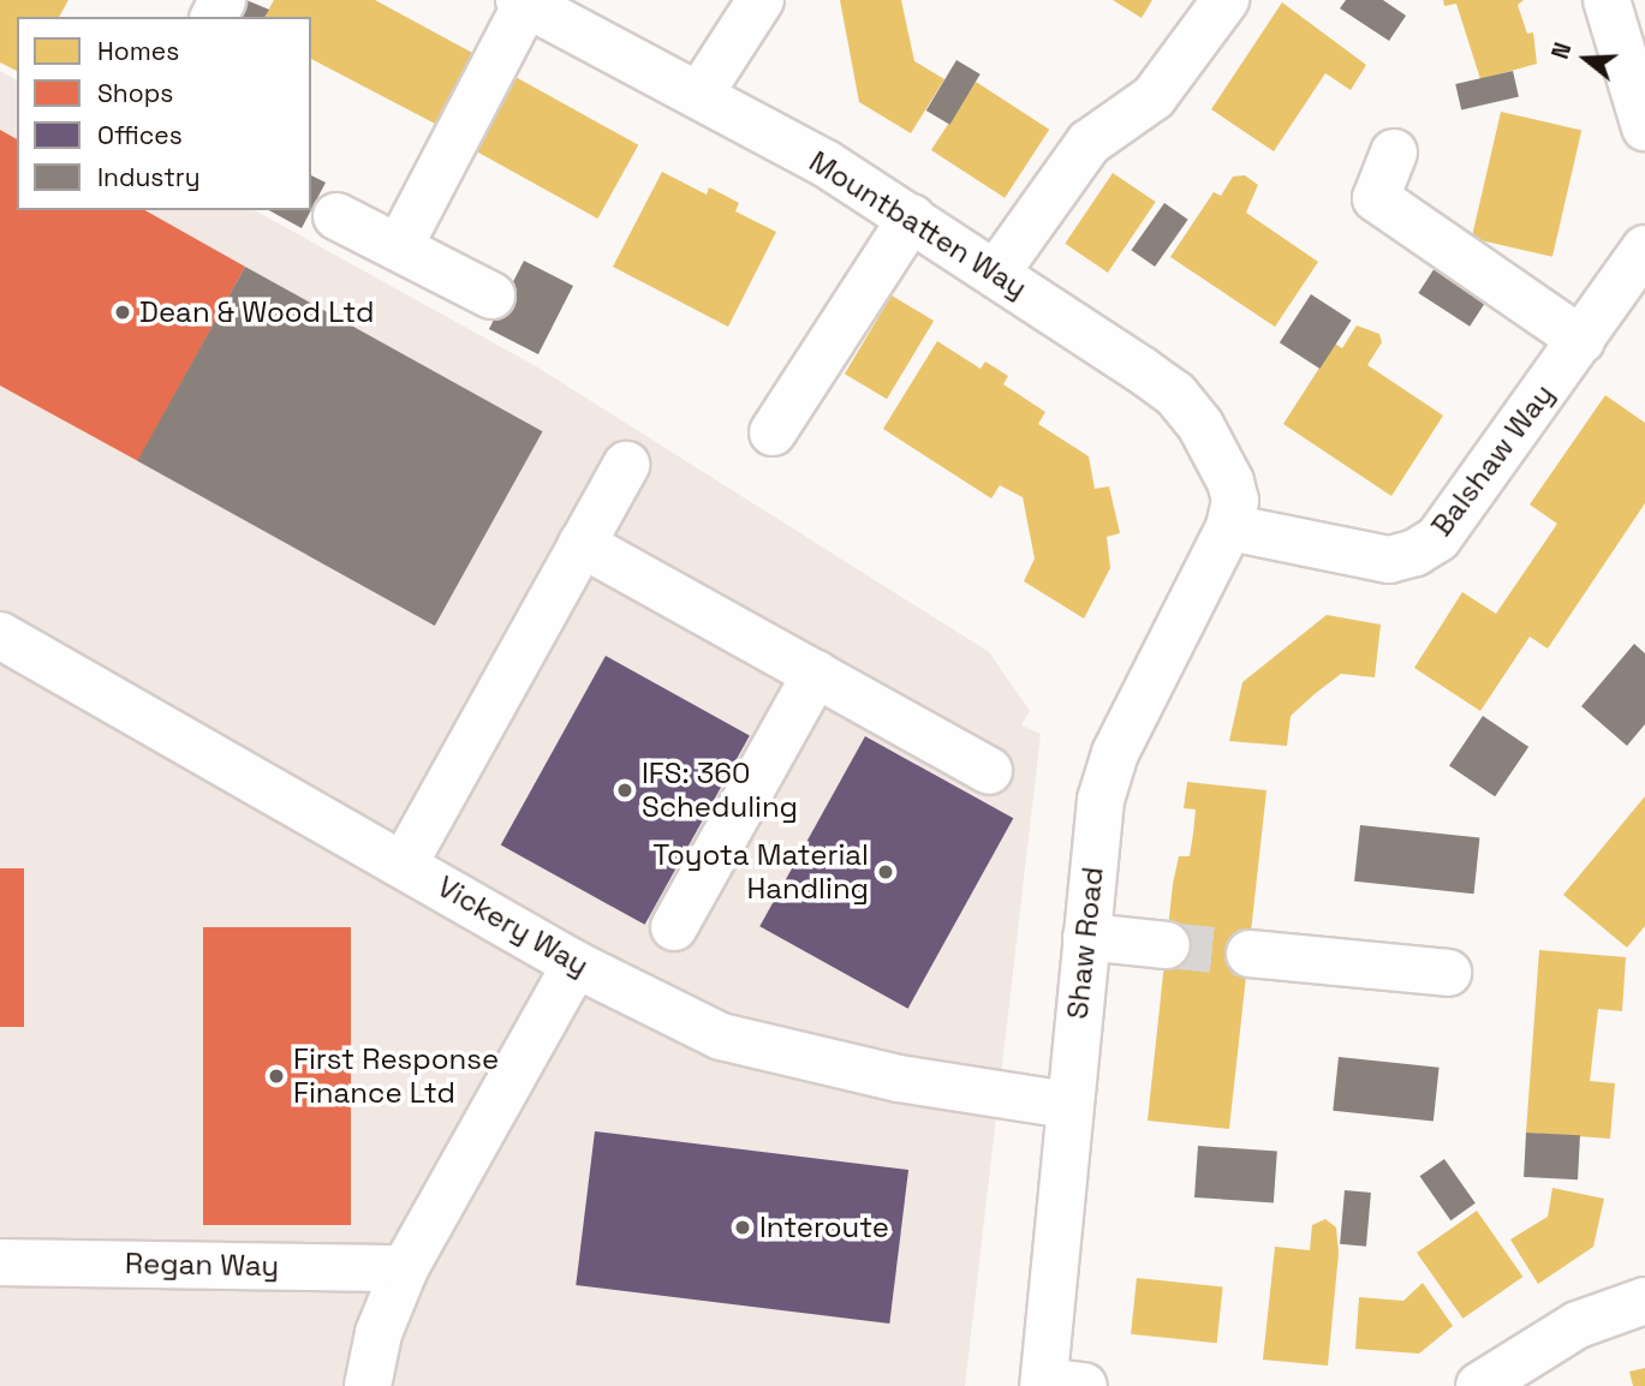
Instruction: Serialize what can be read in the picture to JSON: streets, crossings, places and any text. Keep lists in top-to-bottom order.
{
  "streets": {
    "street": [
      "Mountbatten Way",
      "Balshaw Way",
      "Vickery Way",
      "Shaw Road",
      "Regan Way"
    ]
  },
  "crossings": [
    ["Mountbatten Way", "Balshaw Way"],
    ["Mountbatten Way", "Shaw Road"],
    ["Balshaw Way", "Shaw Road"],
    ["Vickery Way", "Shaw Road"]
  ],
  "places": [
    "Dean & Wood Ltd",
    "IFS: 360 Scheduling",
    "Toyota Material Handling",
    "First Response Finance Ltd",
    "Interoute"
  ],
  "legend": [
    "Homes",
    "Shops",
    "Offices",
    "Industry"
  ],
  "north": "left"
}
